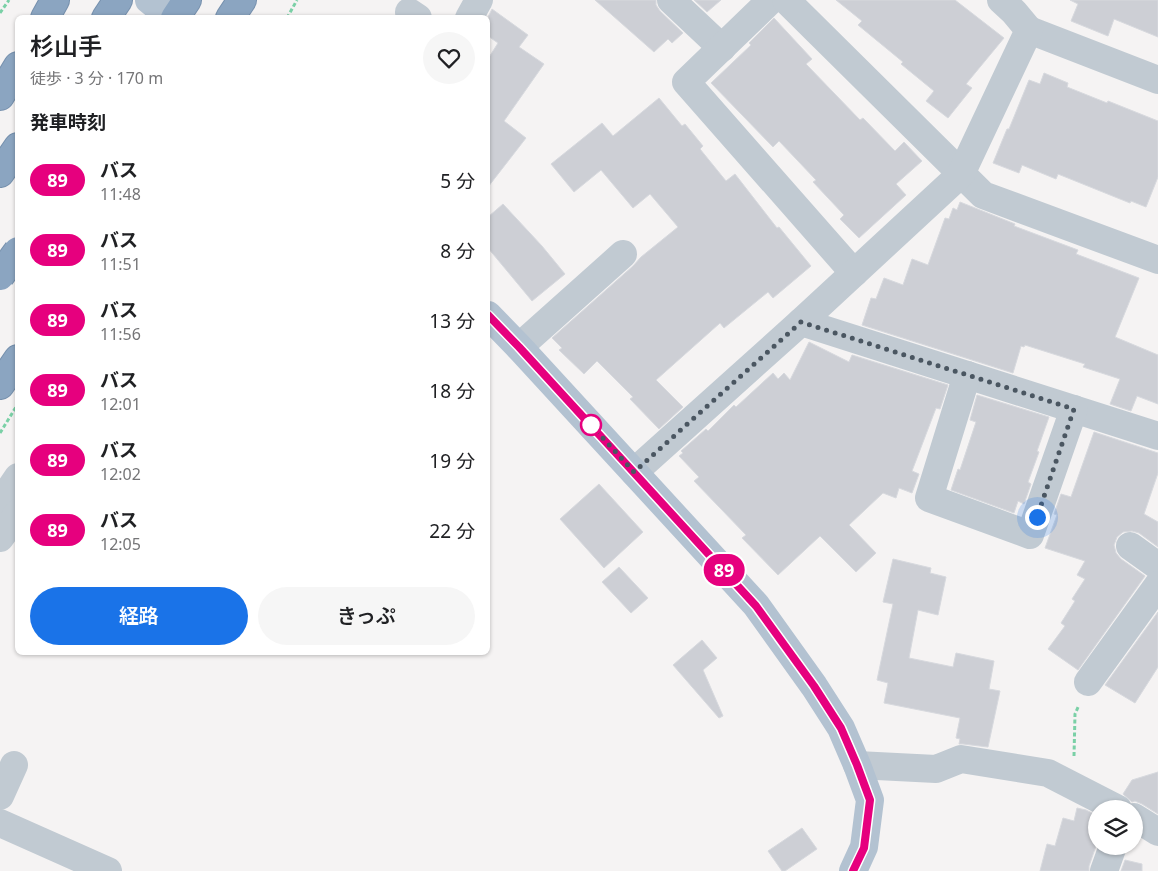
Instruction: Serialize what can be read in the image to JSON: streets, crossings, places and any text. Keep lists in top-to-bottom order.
{
  "lines": ["bus line 89"],
  "page": {
    "on_map": "89",
    "heading": [
      ["杉山手", "徒歩 · 3 分 · 170 m"],
      "発車時刻"
    ],
    "list": [
      {
        "mark": "89",
        "name": "バス",
        "note": "11:48",
        "value": "5 分"
      },
      {
        "mark": "89",
        "name": "バス",
        "note": "11:51",
        "value": "8 分"
      },
      {
        "mark": "89",
        "name": "バス",
        "note": "11:56",
        "value": "13 分"
      },
      {
        "mark": "89",
        "name": "バス",
        "note": "12:01",
        "value": "18 分"
      },
      {
        "mark": "89",
        "name": "バス",
        "note": "12:02",
        "value": "19 分"
      },
      {
        "mark": "89",
        "name": "バス",
        "note": "12:05",
        "value": "22 分"
      }
    ],
    "buttons": ["経路", "きっぷ"]
  }
}
